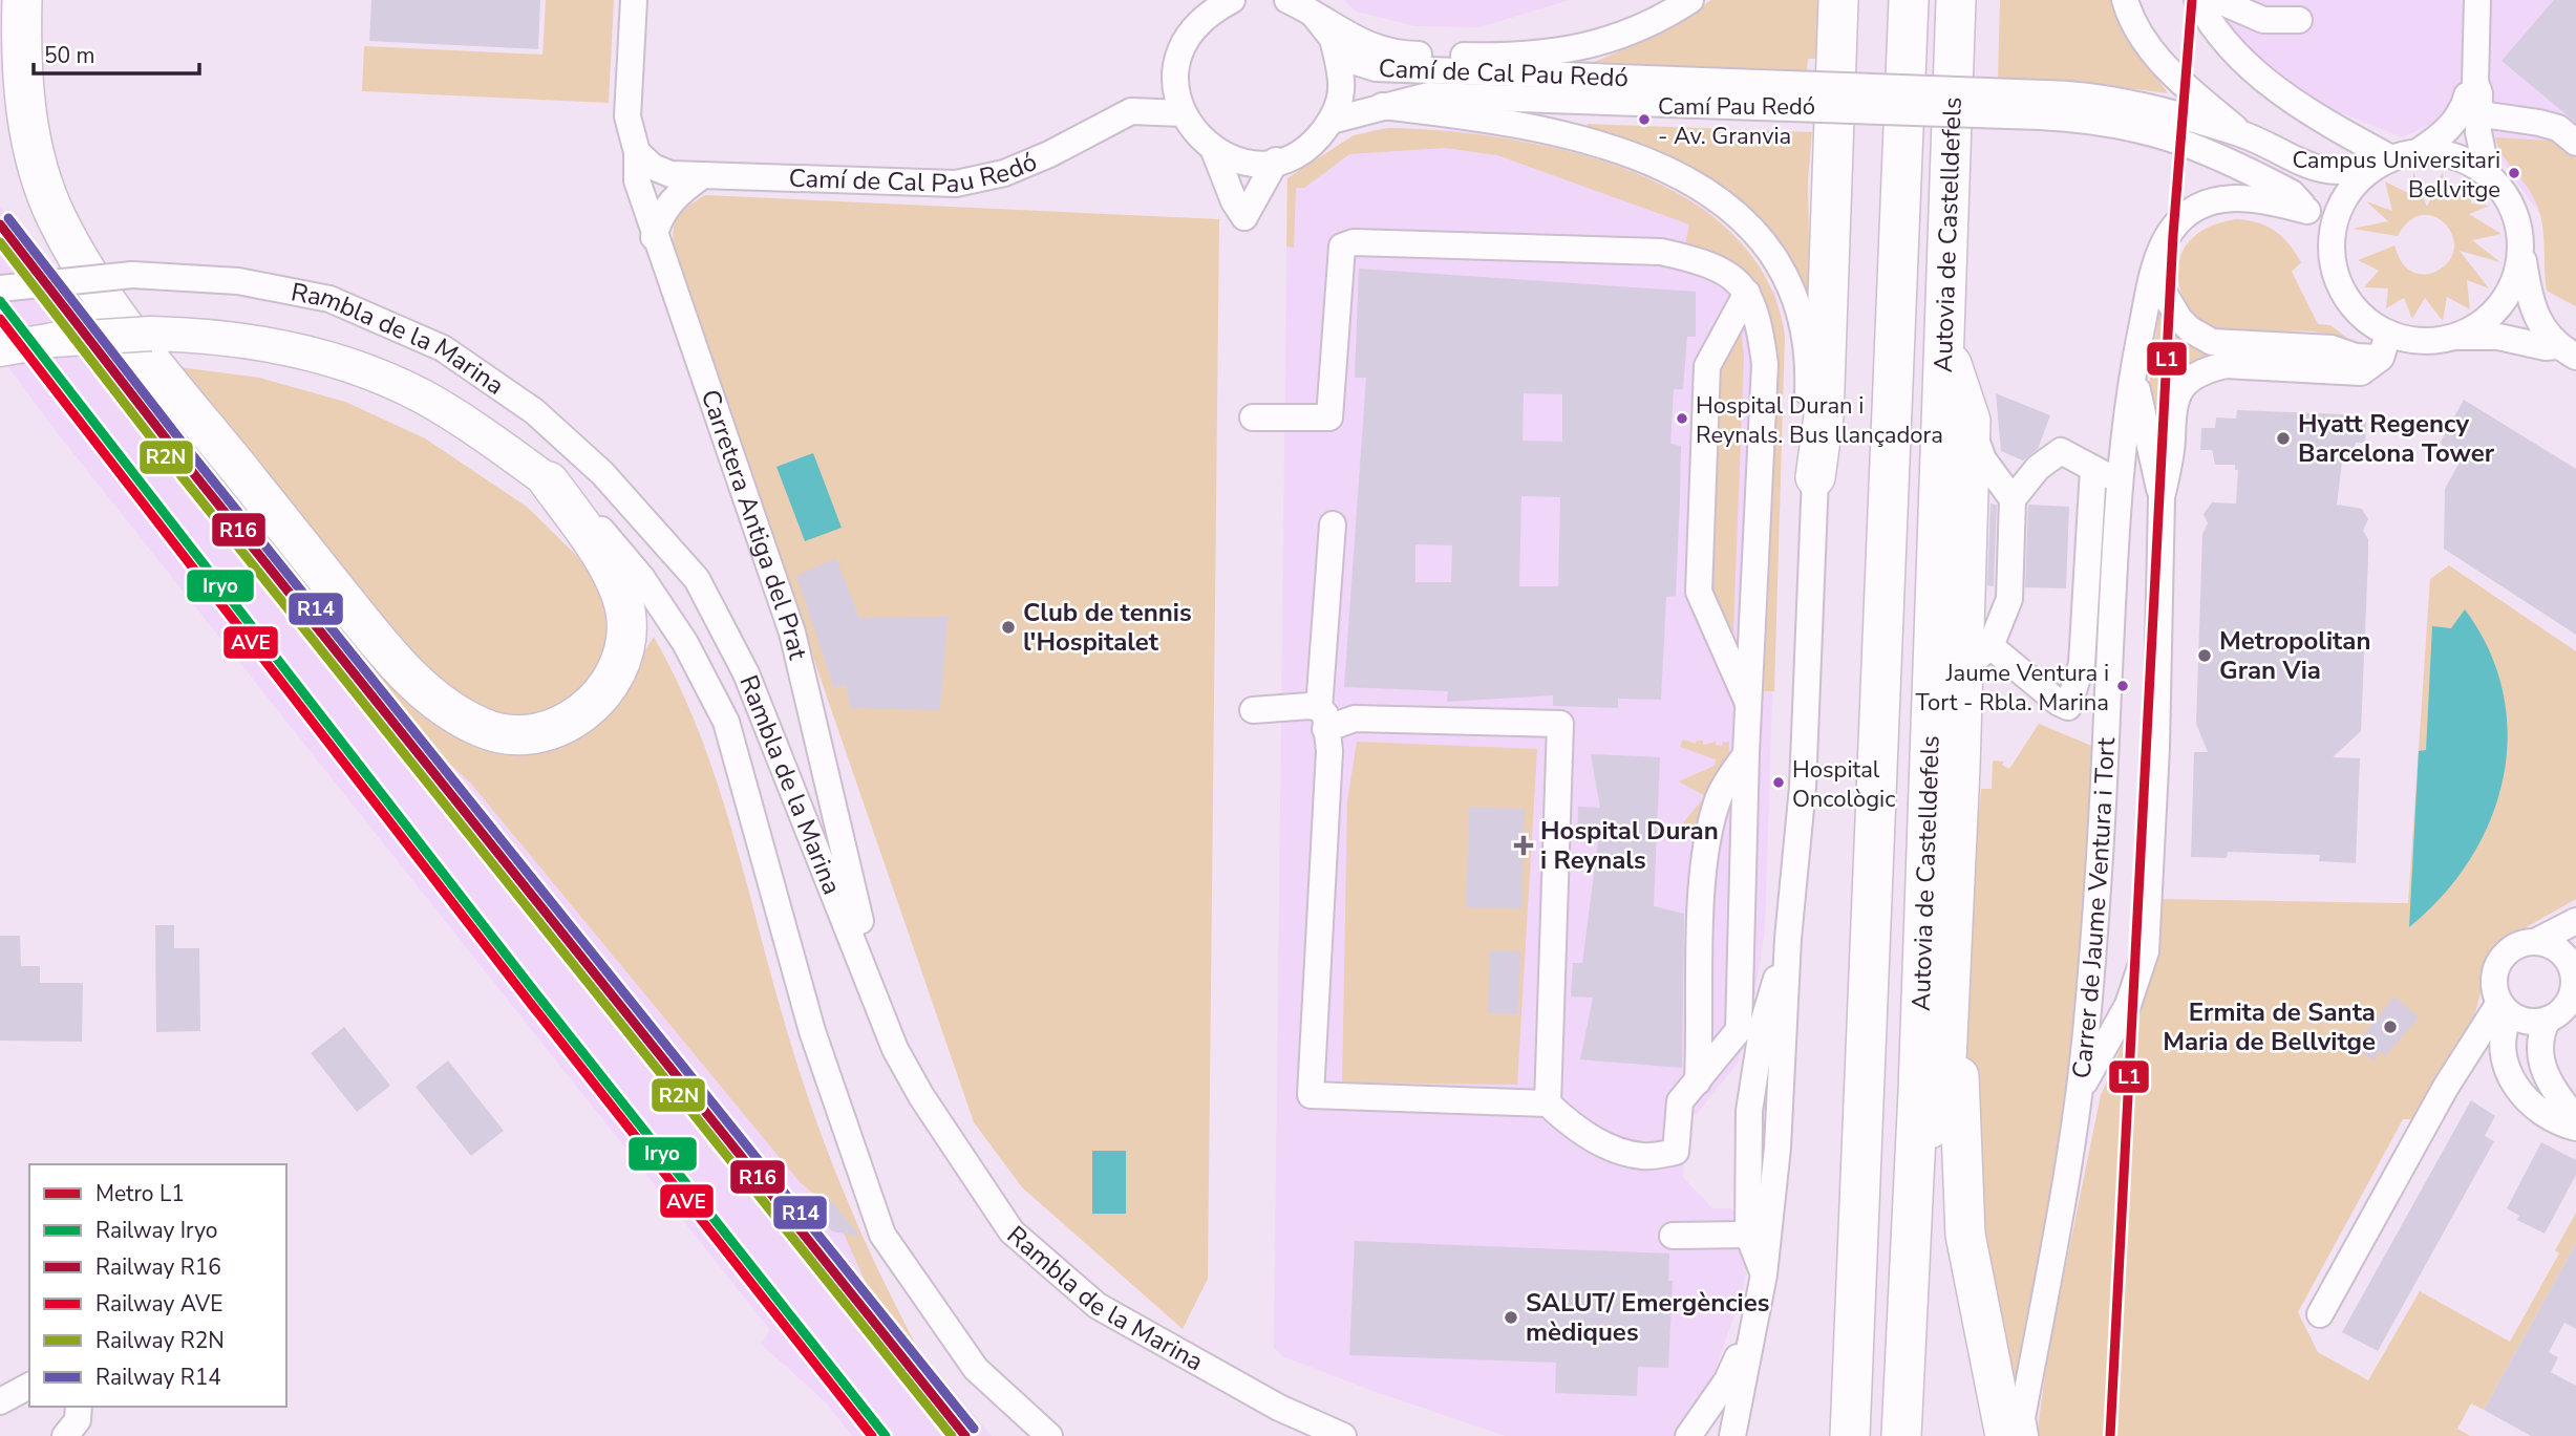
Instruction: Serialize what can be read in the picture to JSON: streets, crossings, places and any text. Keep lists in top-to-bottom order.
{
  "streets": {
    "highway": ["Autovia de Castelldefels"],
    "main road": ["Rambla de la Marina"],
    "street": ["Camí de Cal Pau Redó", "Carretera Antiga del Prat", "Carrer de Jaume Ventura i Tort"]
  },
  "crossings": [
    ["Camí de Cal Pau Redó", "Carretera Antiga del Prat"],
    ["Camí de Cal Pau Redó", "Carrer de Jaume Ventura i Tort"],
    ["Rambla de la Marina", "Carretera Antiga del Prat"]
  ],
  "places": {
    "other": [
      "Camí Pau Redó - Av. Granvia",
      "Campus Universitari Bellvitge",
      "Hospital Duran i Reynals. Bus llançadora",
      "Hyatt Regency Barcelona Tower",
      "Club de tennis l'Hospitalet",
      "Metropolitan Gran Via",
      "Jaume Ventura i Tort - Rbla. Marina",
      "Hospital Oncològic",
      "Ermita de Santa Maria de Bellvitge",
      "SALUT/ Emergències mèdiques"
    ],
    "health": ["Hospital Duran i Reynals"]
  },
  "lines": [
    "metro line L1",
    "rail line R14",
    "rail line R16",
    "rail line R2N",
    "rail line Iryo",
    "rail line AVE"
  ],
  "legend": [
    "Metro L1",
    "Railway Iryo",
    "Railway R16",
    "Railway AVE",
    "Railway R2N",
    "Railway R14"
  ],
  "scale_bar": "50 m"
}
